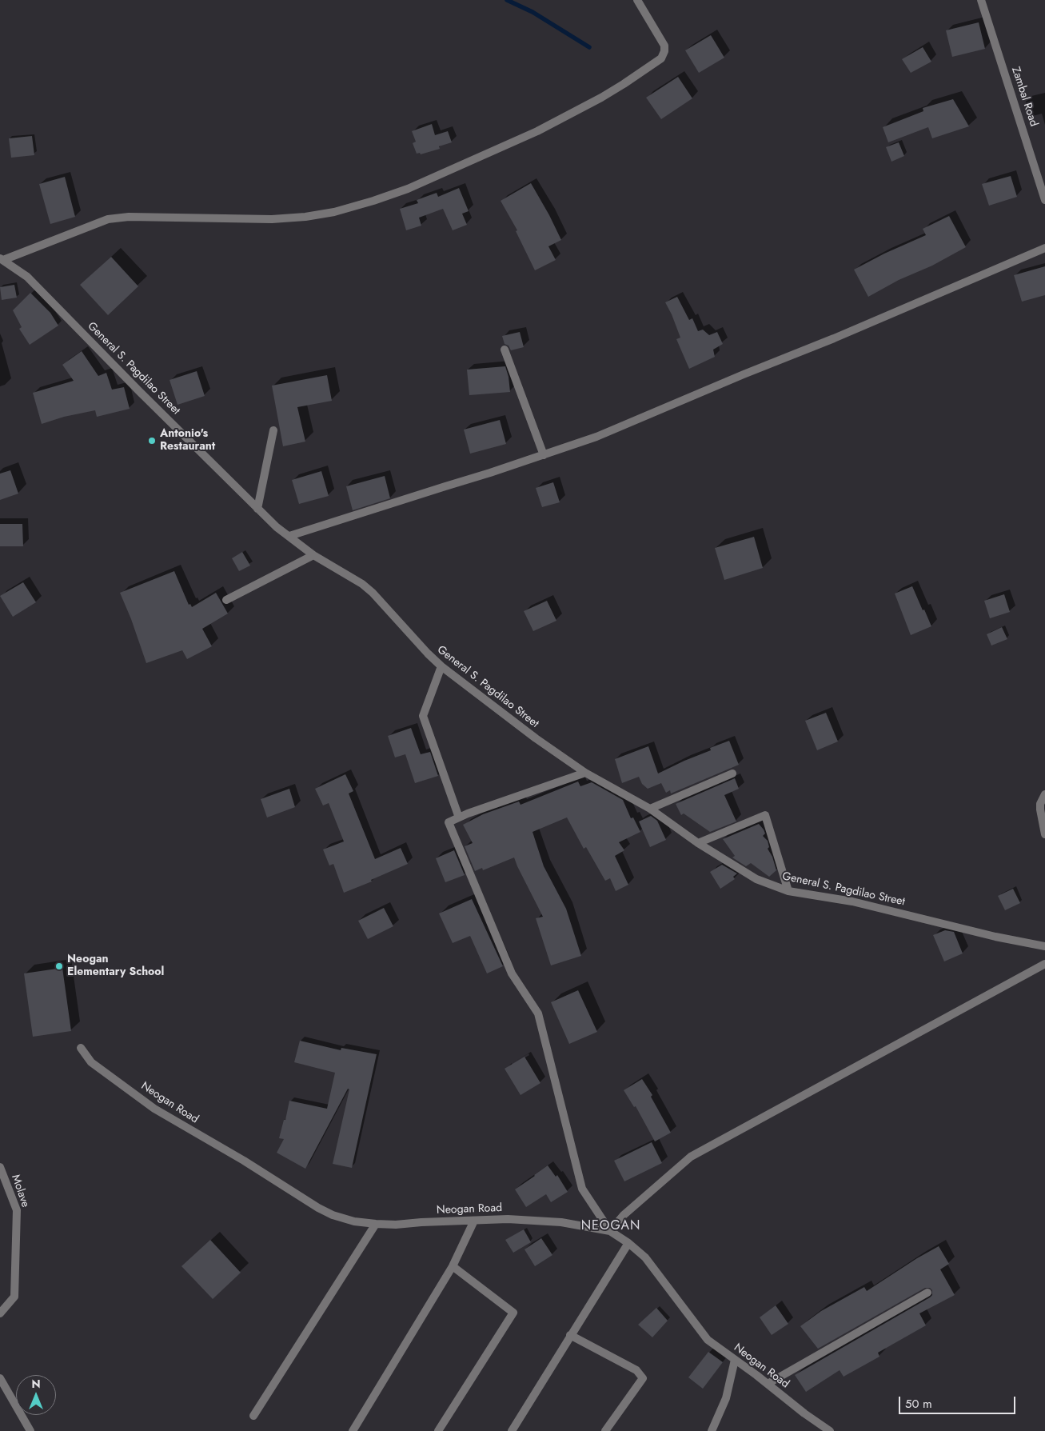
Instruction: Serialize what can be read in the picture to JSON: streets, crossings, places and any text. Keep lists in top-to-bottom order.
{
  "streets": {
    "street": [
      "Zambal Road",
      "General S. Pagdilao Street",
      "Neogan Road",
      "Molave"
    ]
  },
  "districts": ["NEOGAN"],
  "places": ["Antonio's Restaurant", "Neogan Elementary School"],
  "scale_bar": "50 m",
  "north": "top"
}
